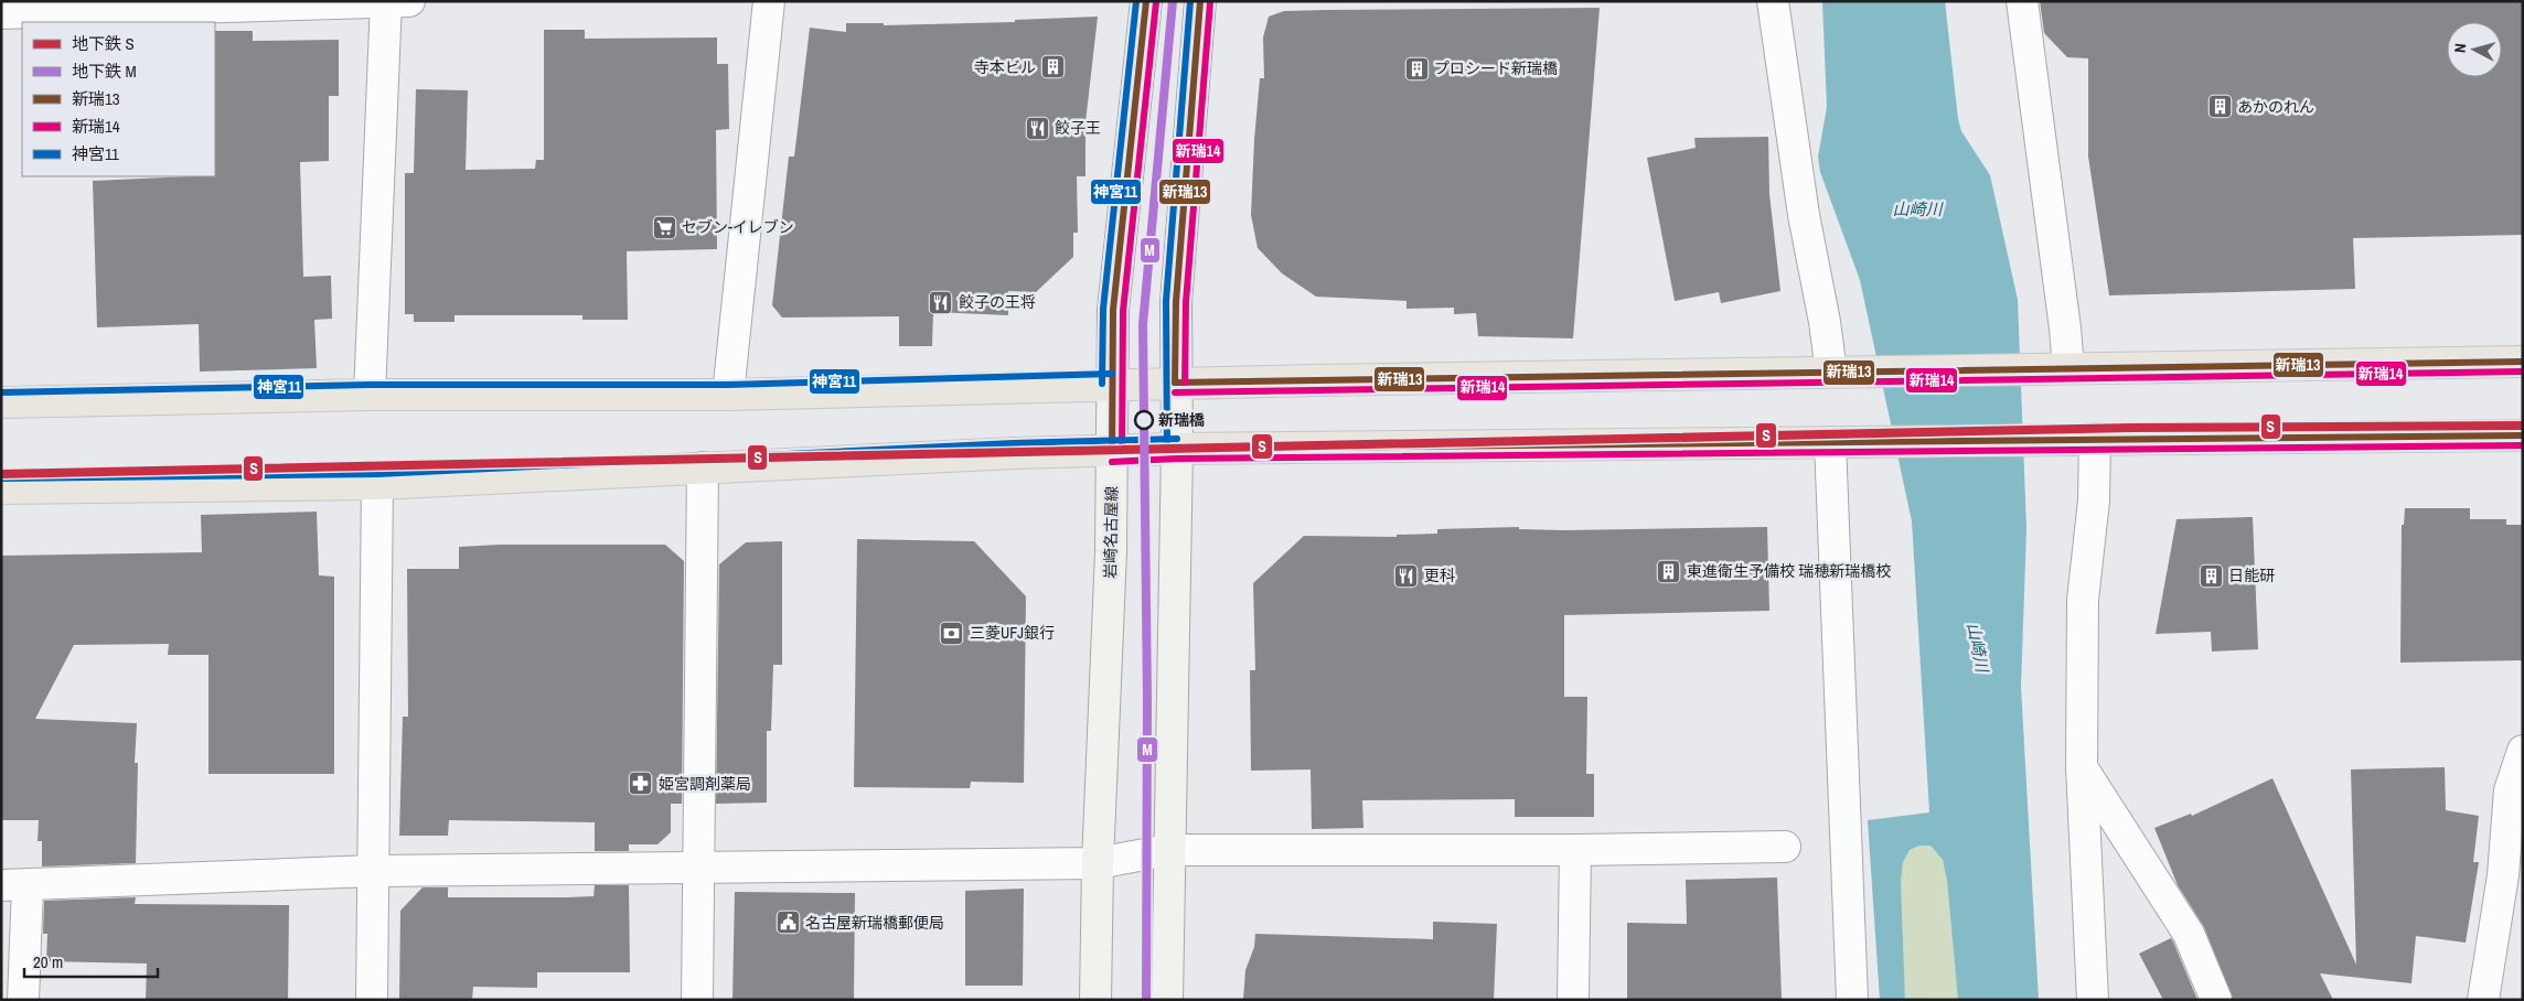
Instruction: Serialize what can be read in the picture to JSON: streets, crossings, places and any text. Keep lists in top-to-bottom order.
{
  "streets": {
    "main road": ["岩崎名古屋線"]
  },
  "water": ["山崎川"],
  "places": {
    "building": [
      "寺本ビル",
      "プロシード新瑞橋",
      "あかのれん",
      "東進衛生予備校 瑞穂新瑞橋校",
      "日能研"
    ],
    "restaurant": ["餃子王", "餃子の王将", "更科"],
    "supermarket": ["セブン-イレブン"],
    "other": ["新瑞橋"],
    "bank": ["三菱UFJ銀行"],
    "pharmacy": ["姫宮調剤薬局"],
    "public building": ["名古屋新瑞橋郵便局"]
  },
  "lines": [
    "metro line M",
    "transit line 新瑞13",
    "transit line 神宮11",
    "transit line 新瑞14",
    "metro line S"
  ],
  "legend": [
    "地下鉄 S",
    "地下鉄 M",
    "新瑞13",
    "新瑞14",
    "神宮11"
  ],
  "scale_bar": "20 m",
  "north": "left"
}
